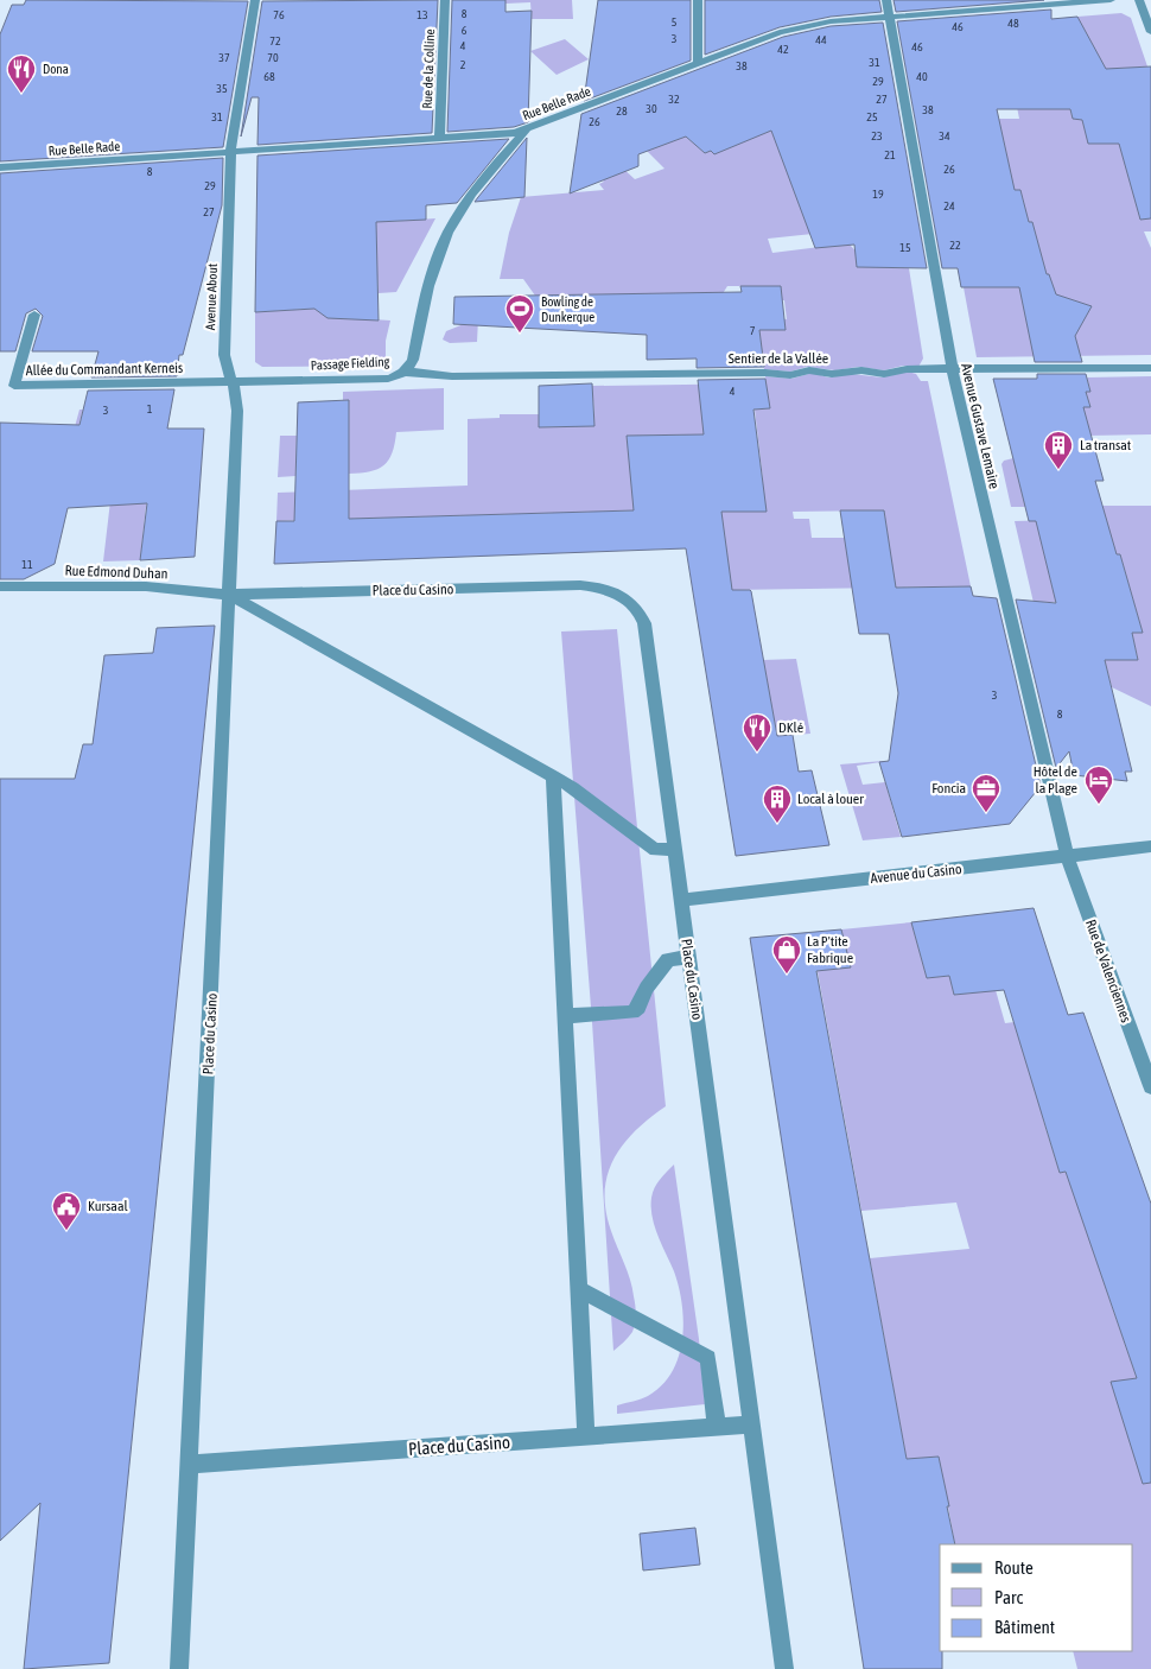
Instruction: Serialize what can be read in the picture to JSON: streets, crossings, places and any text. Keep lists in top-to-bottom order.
{
  "streets": {
    "street": [
      "Rue de la Colline",
      "Rue Belle Rade",
      "Avenue About",
      "Sentier de la Vallée",
      "Passage Fielding",
      "Allée du Commandant Kerneis",
      "Avenue Gustave Lemaire",
      "Rue Edmond Duhan",
      "Place du Casino",
      "Avenue du Casino",
      "Rue de Valenciennes"
    ]
  },
  "crossings": [
    ["Rue de la Colline", "Rue Belle Rade"],
    ["Rue Belle Rade", "Avenue About"],
    ["Rue Belle Rade", "Passage Fielding"],
    ["Rue Belle Rade", "Avenue Gustave Lemaire"],
    ["Avenue About", "Passage Fielding"],
    ["Avenue About", "Allée du Commandant Kerneis"],
    ["Avenue About", "Rue Edmond Duhan"],
    ["Avenue About", "Place du Casino"],
    ["Sentier de la Vallée", "Passage Fielding"],
    ["Sentier de la Vallée", "Avenue Gustave Lemaire"],
    ["Passage Fielding", "Allée du Commandant Kerneis"],
    ["Avenue Gustave Lemaire", "Avenue du Casino"],
    ["Avenue Gustave Lemaire", "Rue de Valenciennes"],
    ["Rue Edmond Duhan", "Place du Casino"],
    ["Place du Casino", "Avenue du Casino"],
    ["Avenue du Casino", "Rue de Valenciennes"]
  ],
  "places": {
    "restaurant": ["Dona", "DKlé"],
    "sports": ["Bowling de Dunkerque"],
    "building": ["La transat", "Local à louer"],
    "hotel": ["Hôtel de la Plage"],
    "office": ["Foncia"],
    "shop": ["La P'tite Fabrique"],
    "public building": ["Kursaal"]
  },
  "house_numbers": [
    "8",
    "76",
    "13",
    "5",
    "48",
    "46",
    "6",
    "3",
    "44",
    "72",
    "4",
    "46",
    "42",
    "37",
    "70",
    "31",
    "2",
    "38",
    "68",
    "40",
    "29",
    "35",
    "32",
    "27",
    "30",
    "38",
    "28",
    "31",
    "25",
    "26",
    "23",
    "34",
    "21",
    "26",
    "8",
    "29",
    "19",
    "24",
    "27",
    "22",
    "15",
    "7",
    "4",
    "1",
    "3",
    "11",
    "3",
    "8"
  ],
  "legend": ["Route", "Parc", "Bâtiment"]
}
